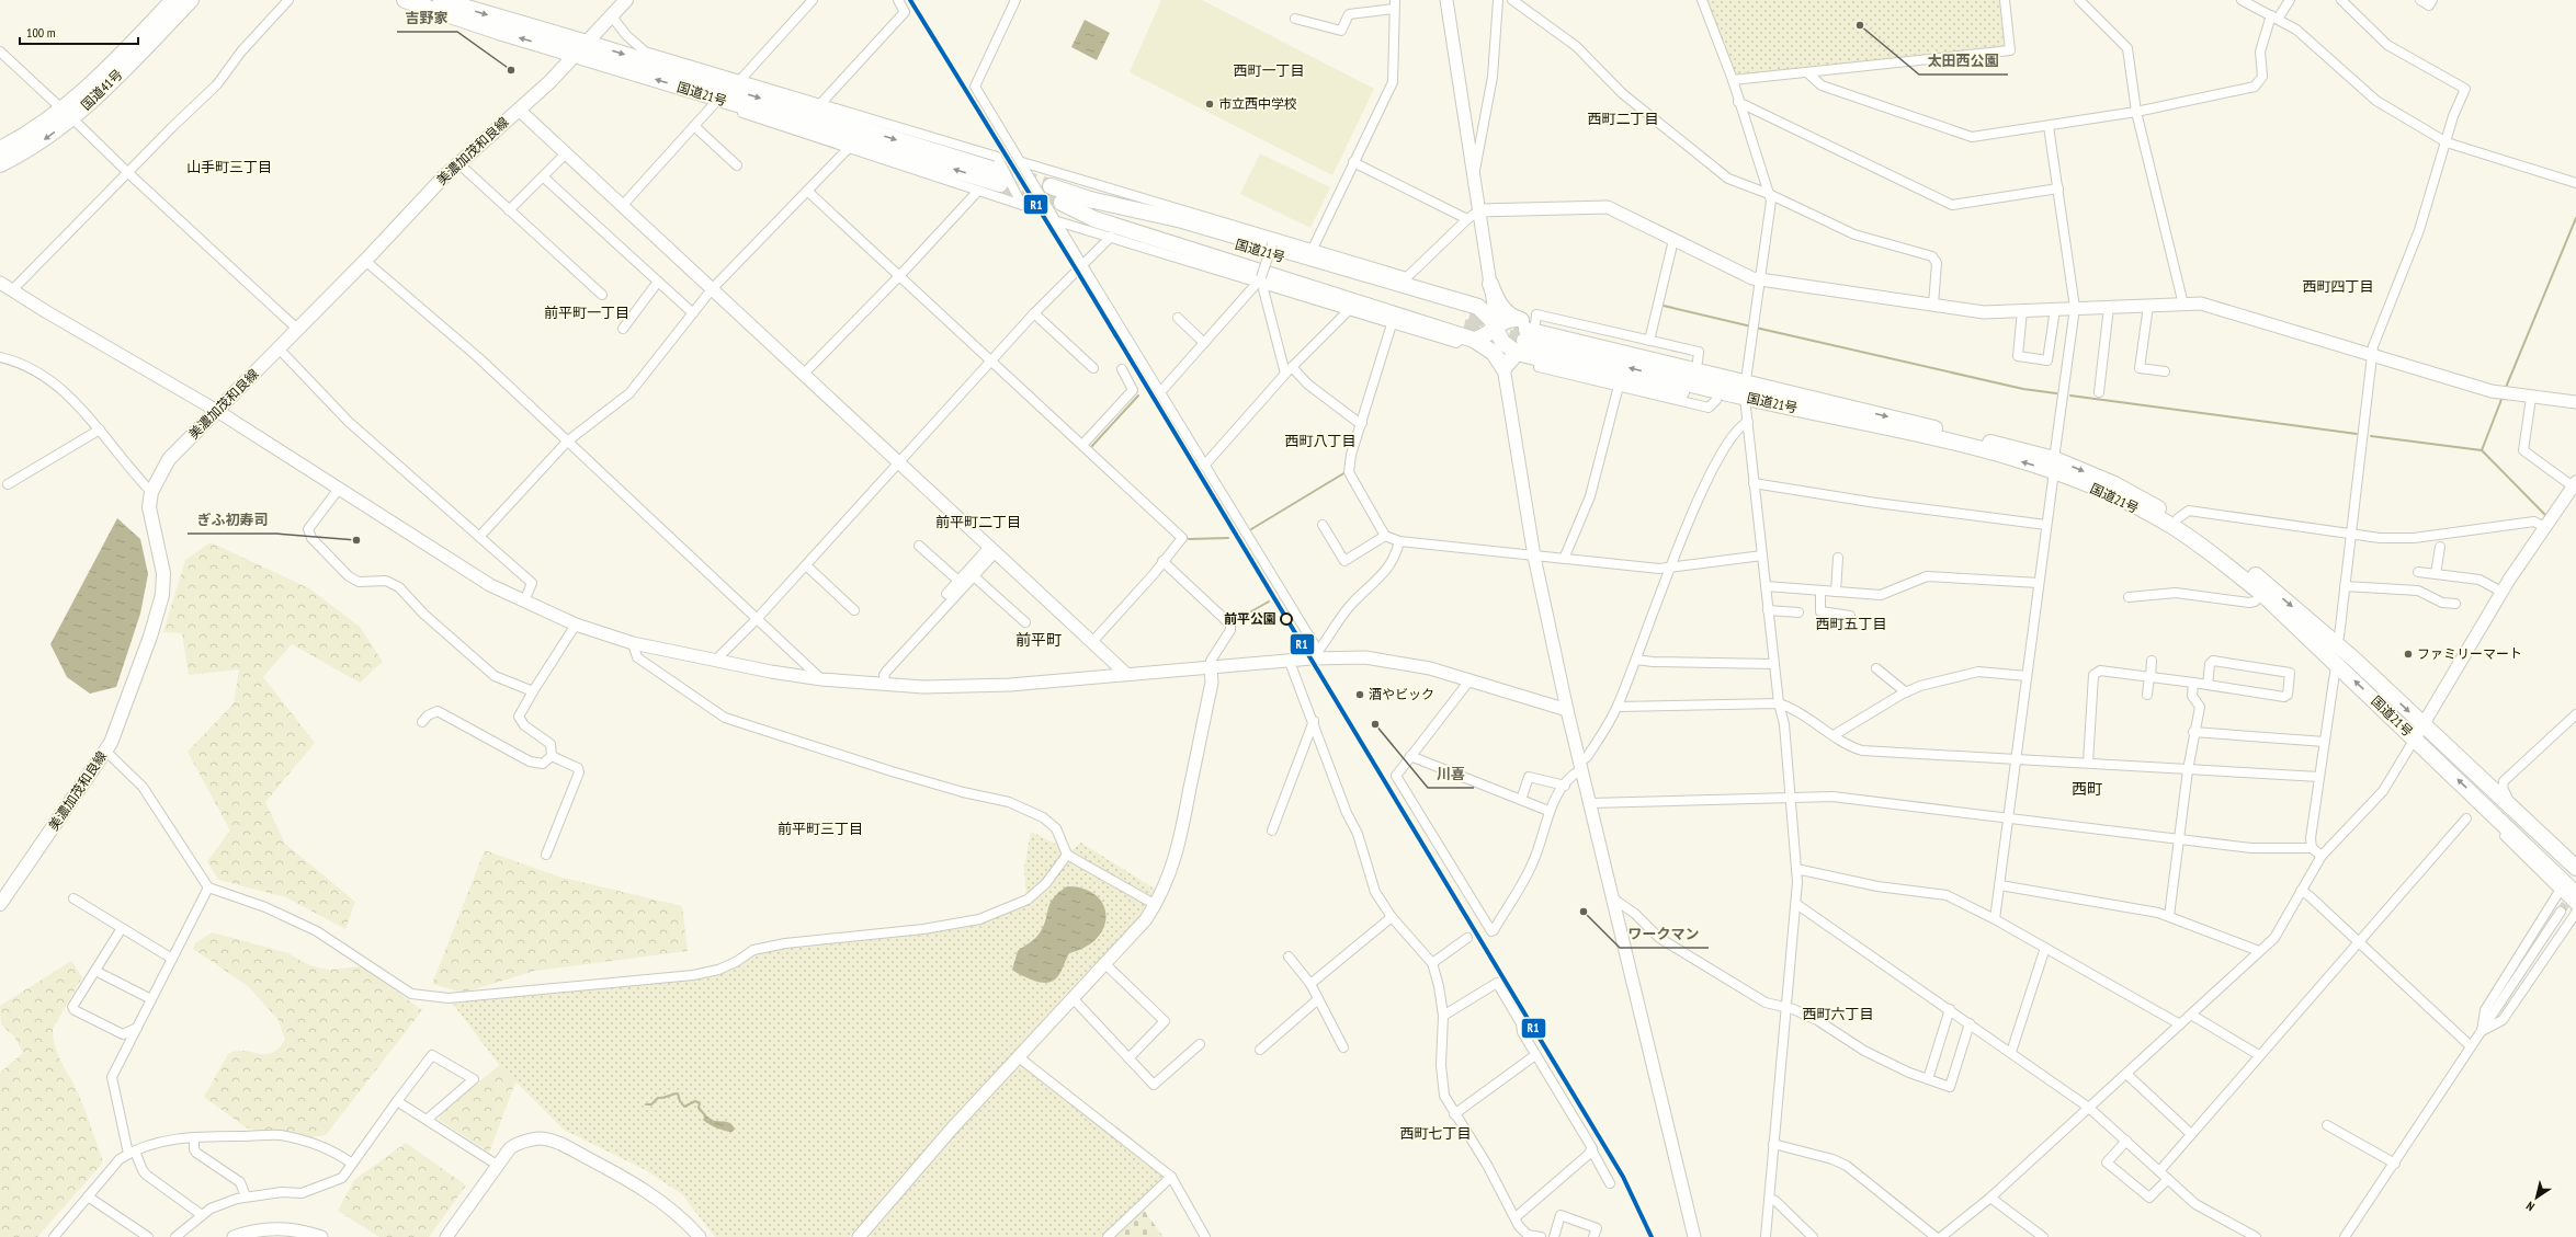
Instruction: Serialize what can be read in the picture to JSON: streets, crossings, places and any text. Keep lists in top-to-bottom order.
{
  "streets": {
    "highway": ["国道41号", "国道21号"],
    "main road": ["美濃加茂和良線"]
  },
  "crossings": [
    ["国道21号", "美濃加茂和良線"]
  ],
  "districts": [
    "西町一丁目",
    "西町二丁目",
    "山手町三丁目",
    "西町四丁目",
    "前平町一丁目",
    "西町八丁目",
    "前平町二丁目",
    "西町五丁目",
    "前平町",
    "西町",
    "前平町三丁目",
    "西町六丁目",
    "西町七丁目"
  ],
  "places": [
    "太田西公園",
    "吉野家",
    "市立西中学校",
    "ぎふ初寿司",
    "前平公園",
    "ファミリーマート",
    "酒やビック",
    "川喜",
    "ワークマン"
  ],
  "lines": ["transit line R1"],
  "scale_bar": "100 m",
  "north": "bottom left"
}
